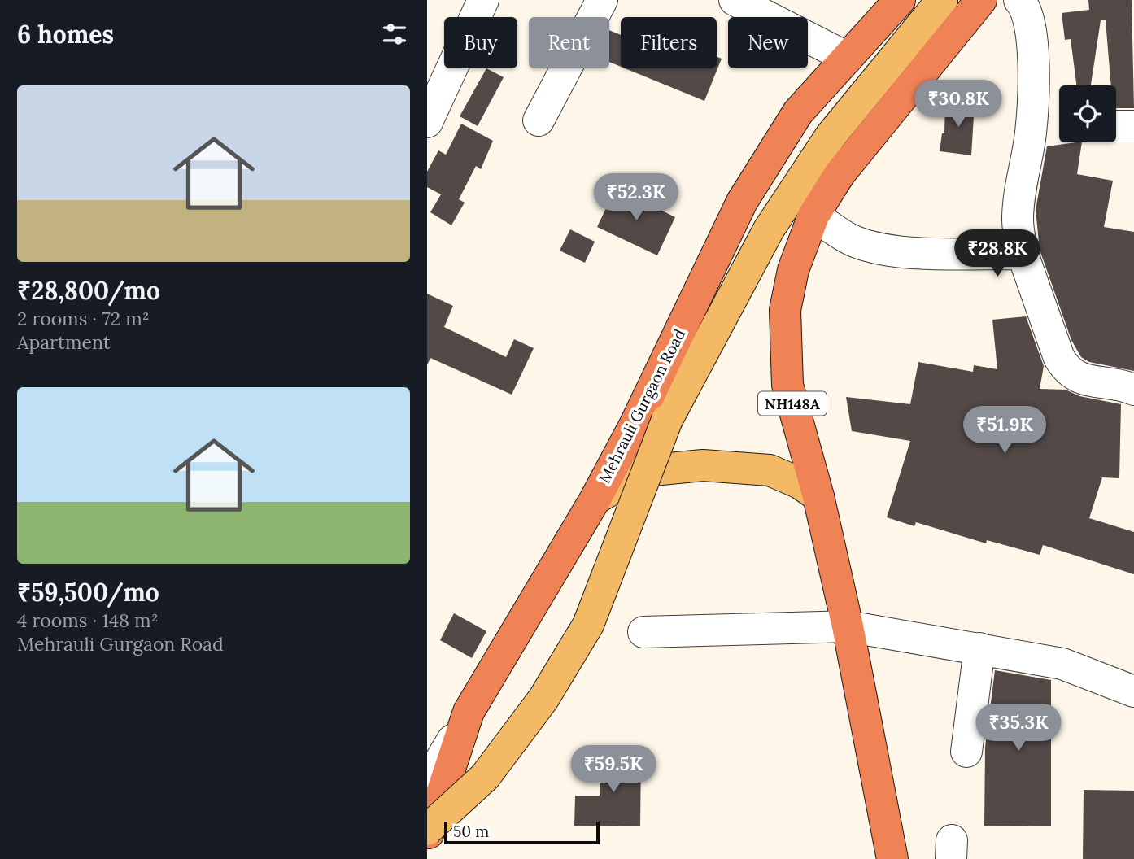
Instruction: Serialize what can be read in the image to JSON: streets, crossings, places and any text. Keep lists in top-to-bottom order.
{
  "streets": {
    "highway": ["NH148A", "Mehrauli Gurgaon Road"]
  },
  "scale_bar": "50 m",
  "page": {
    "heading": "6 homes",
    "chip": [
      "Buy",
      "Rent",
      "Filters",
      "New"
    ],
    "list": [
      {
        "name": "₹28,800/mo",
        "note": "2 rooms · 72 m² · Apartment"
      },
      {
        "name": "₹59,500/mo",
        "note": "4 rooms · 148 m² · Mehrauli Gurgaon Road"
      }
    ],
    "price": [
      "₹30.8K",
      "₹52.3K",
      "₹28.8K",
      "₹51.9K",
      "₹35.3K",
      "₹59.5K"
    ],
    "scale": "50 m"
  }
}
